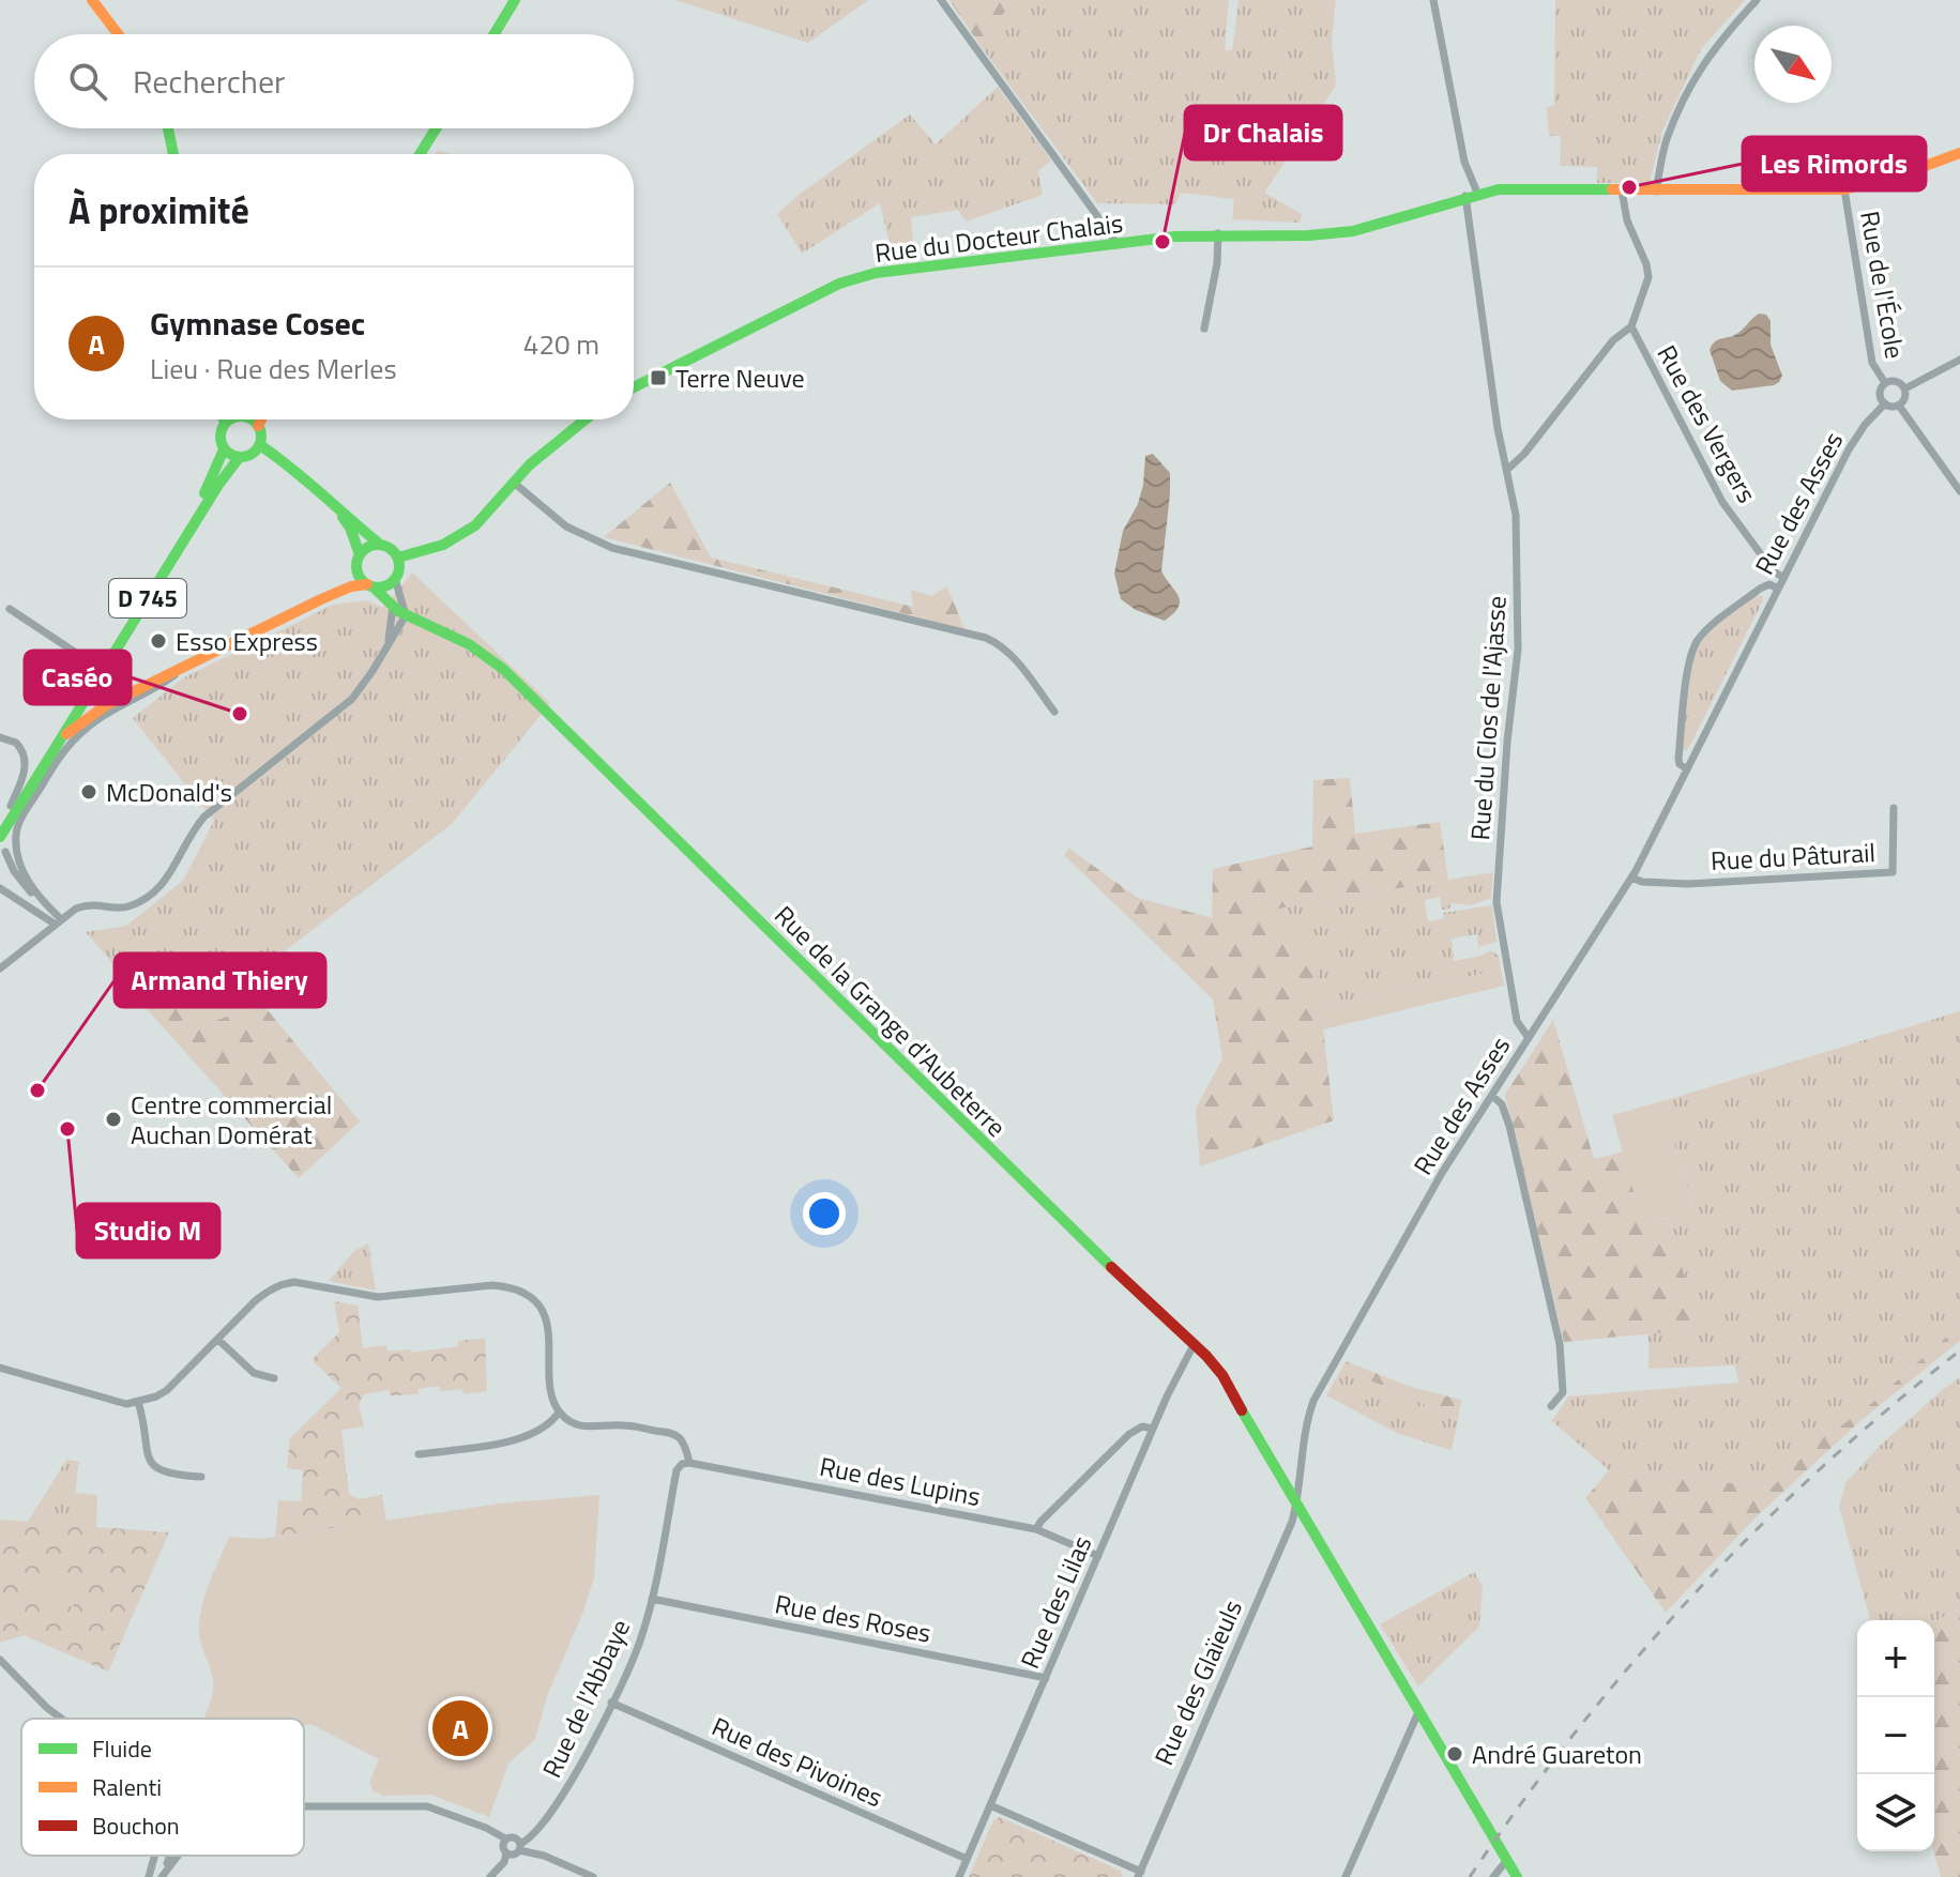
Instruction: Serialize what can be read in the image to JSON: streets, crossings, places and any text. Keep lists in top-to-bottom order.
{
  "streets": {
    "main road": ["Rue du Docteur Chalais", "D 745", "Rue de la Grange d'Aubeterre"],
    "street": [
      "Rue de l'École",
      "Rue des Vergers",
      "Rue des Asses",
      "Rue du Clos de l'Ajasse",
      "Rue du Pâturail",
      "Rue des Lupins",
      "Rue des Lilas",
      "Rue des Roses",
      "Rue des Glaïeuls",
      "Rue de l'Abbaye",
      "Rue des Pivoines"
    ]
  },
  "crossings": [
    ["Rue du Docteur Chalais", "Rue de l'École"],
    ["Rue du Docteur Chalais", "Rue du Clos de l'Ajasse"],
    ["Rue de l'École", "Rue des Asses"],
    ["Rue des Vergers", "Rue des Asses"],
    ["Rue des Asses", "Rue du Clos de l'Ajasse"],
    ["Rue des Asses", "Rue du Pâturail"],
    ["Rue des Asses", "Rue de la Grange d'Aubeterre"],
    ["Rue des Asses", "Rue des Glaïeuls"],
    ["Rue de la Grange d'Aubeterre", "Rue des Lilas"],
    ["Rue de la Grange d'Aubeterre", "Rue des Glaïeuls"],
    ["Rue des Lupins", "Rue des Lilas"],
    ["Rue des Lupins", "Rue de l'Abbaye"],
    ["Rue des Lilas", "Rue des Roses"],
    ["Rue des Lilas", "Rue des Pivoines"],
    ["Rue des Roses", "Rue de l'Abbaye"],
    ["Rue de l'Abbaye", "Rue des Pivoines"]
  ],
  "places": {
    "other": [
      "Les Rimords",
      "Dr Chalais",
      "Esso Express",
      "Caséo",
      "McDonald's",
      "Armand Thiery",
      "Centre commercial Auchan Domérat",
      "Studio M",
      "André Guareton"
    ],
    "transit": ["Terre Neuve"]
  },
  "legend": ["Fluide", "Ralenti", "Bouchon"],
  "north": "bottom right",
  "page": {
    "search": "Rechercher",
    "heading": "À proximité",
    "list": [
      {
        "mark": "A",
        "name": "Gymnase Cosec",
        "note": "Lieu · Rue des Merles",
        "value": "420 m"
      }
    ],
    "map_buttons": ["+", "−"],
    "pins": "A"
  }
}
